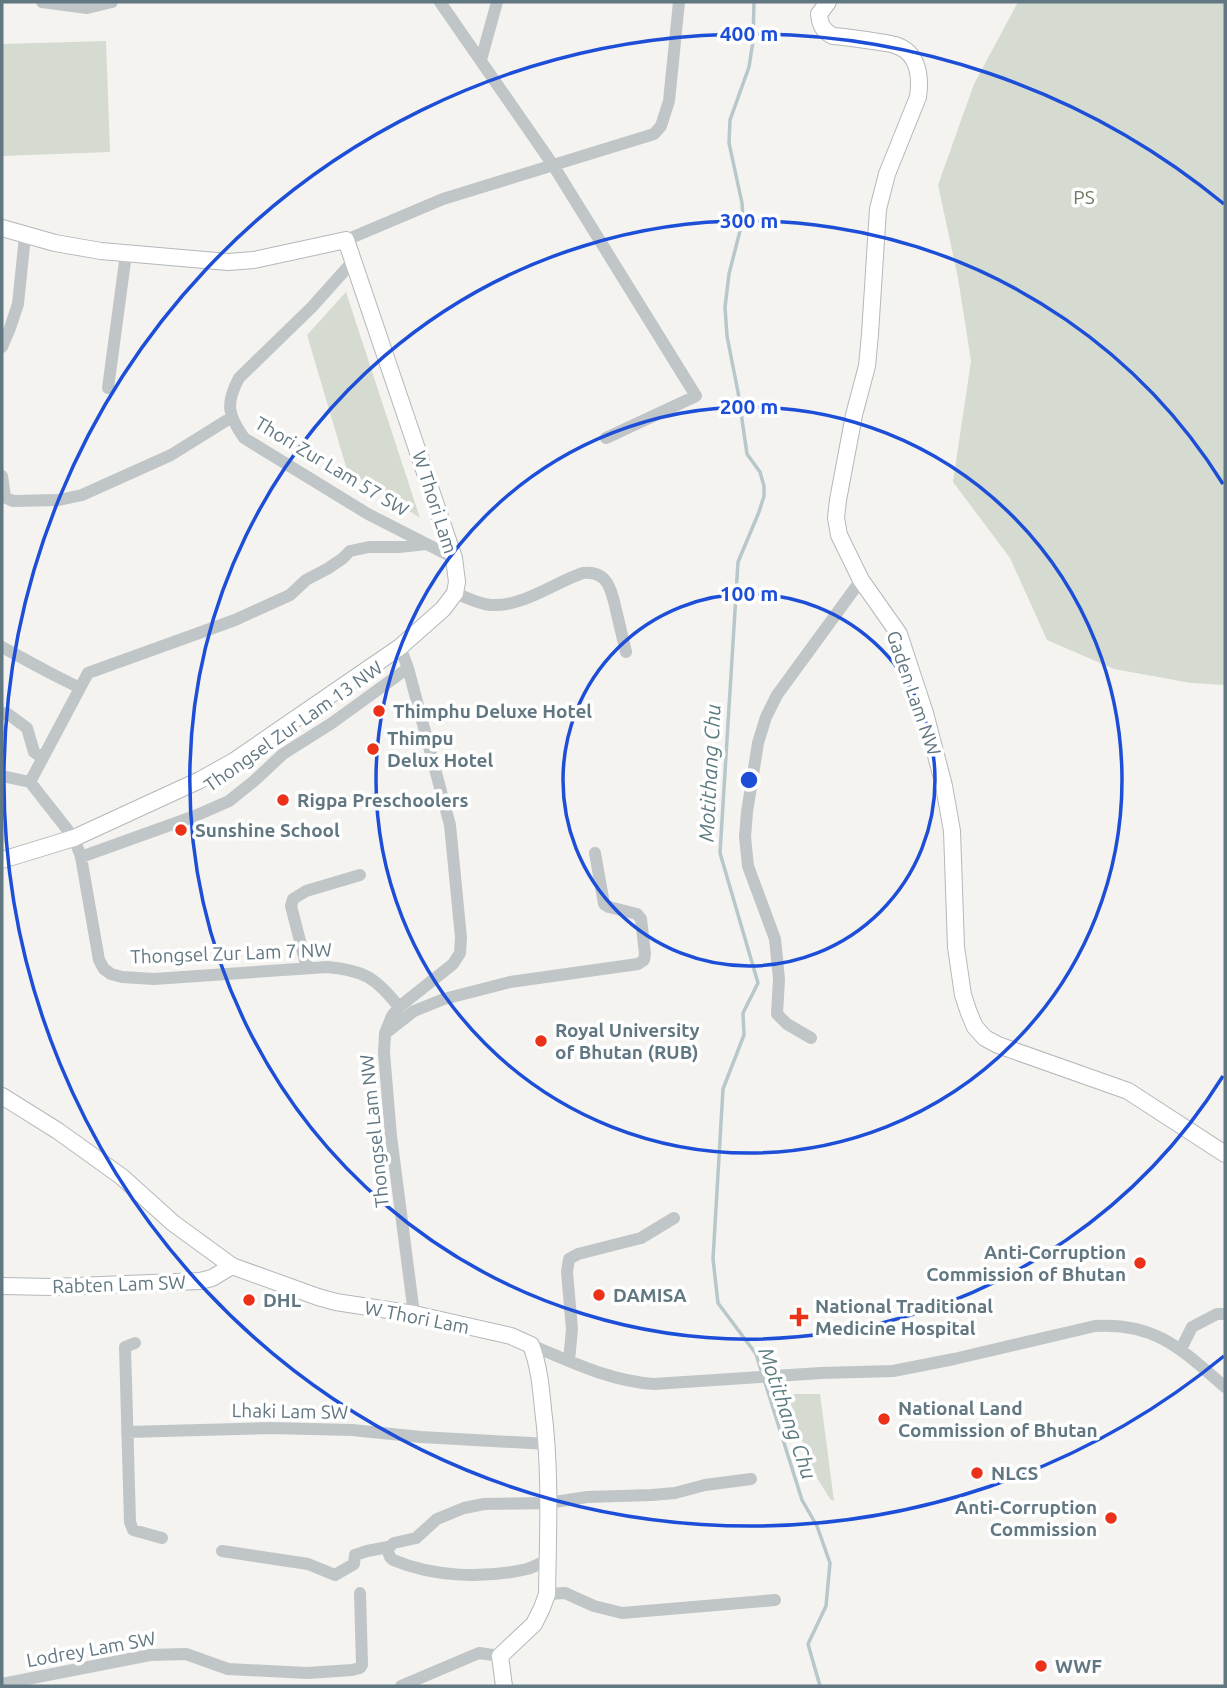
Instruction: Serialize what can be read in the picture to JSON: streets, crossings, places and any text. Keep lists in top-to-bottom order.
{
  "streets": {
    "main road": ["W Thori Lam", "Gaden Lam NW", "Rabten Lam SW"],
    "street": [
      "Thori Zur Lam 57 SW",
      "Thongsel Zur Lam 13 NW",
      "Thongsel Zur Lam 7 NW",
      "Thongsel Lam NW",
      "Lhaki Lam SW",
      "Lodrey Lam SW"
    ]
  },
  "crossings": [
    ["Thori Zur Lam 57 SW", "W Thori Lam"],
    ["W Thori Lam", "Thongsel Lam NW"],
    ["W Thori Lam", "Rabten Lam SW"],
    ["Thongsel Zur Lam 13 NW", "Thongsel Zur Lam 7 NW"],
    ["Thongsel Zur Lam 13 NW", "Thongsel Lam NW"],
    ["Thongsel Zur Lam 7 NW", "Thongsel Lam NW"]
  ],
  "water": ["Motithang Chu"],
  "parks": ["PS"],
  "places": {
    "other": [
      "Thimphu Deluxe Hotel",
      "Thimpu Delux Hotel",
      "Rigpa Preschoolers",
      "Sunshine School",
      "Royal University of Bhutan (RUB)",
      "Anti-Corruption Commission of Bhutan",
      "DAMISA",
      "DHL",
      "National Land Commission of Bhutan",
      "NLCS",
      "Anti-Corruption Commission",
      "WWF"
    ],
    "health": ["National Traditional Medicine Hospital"]
  },
  "rings": [
    "400 m",
    "300 m",
    "200 m",
    "100 m"
  ]
}
